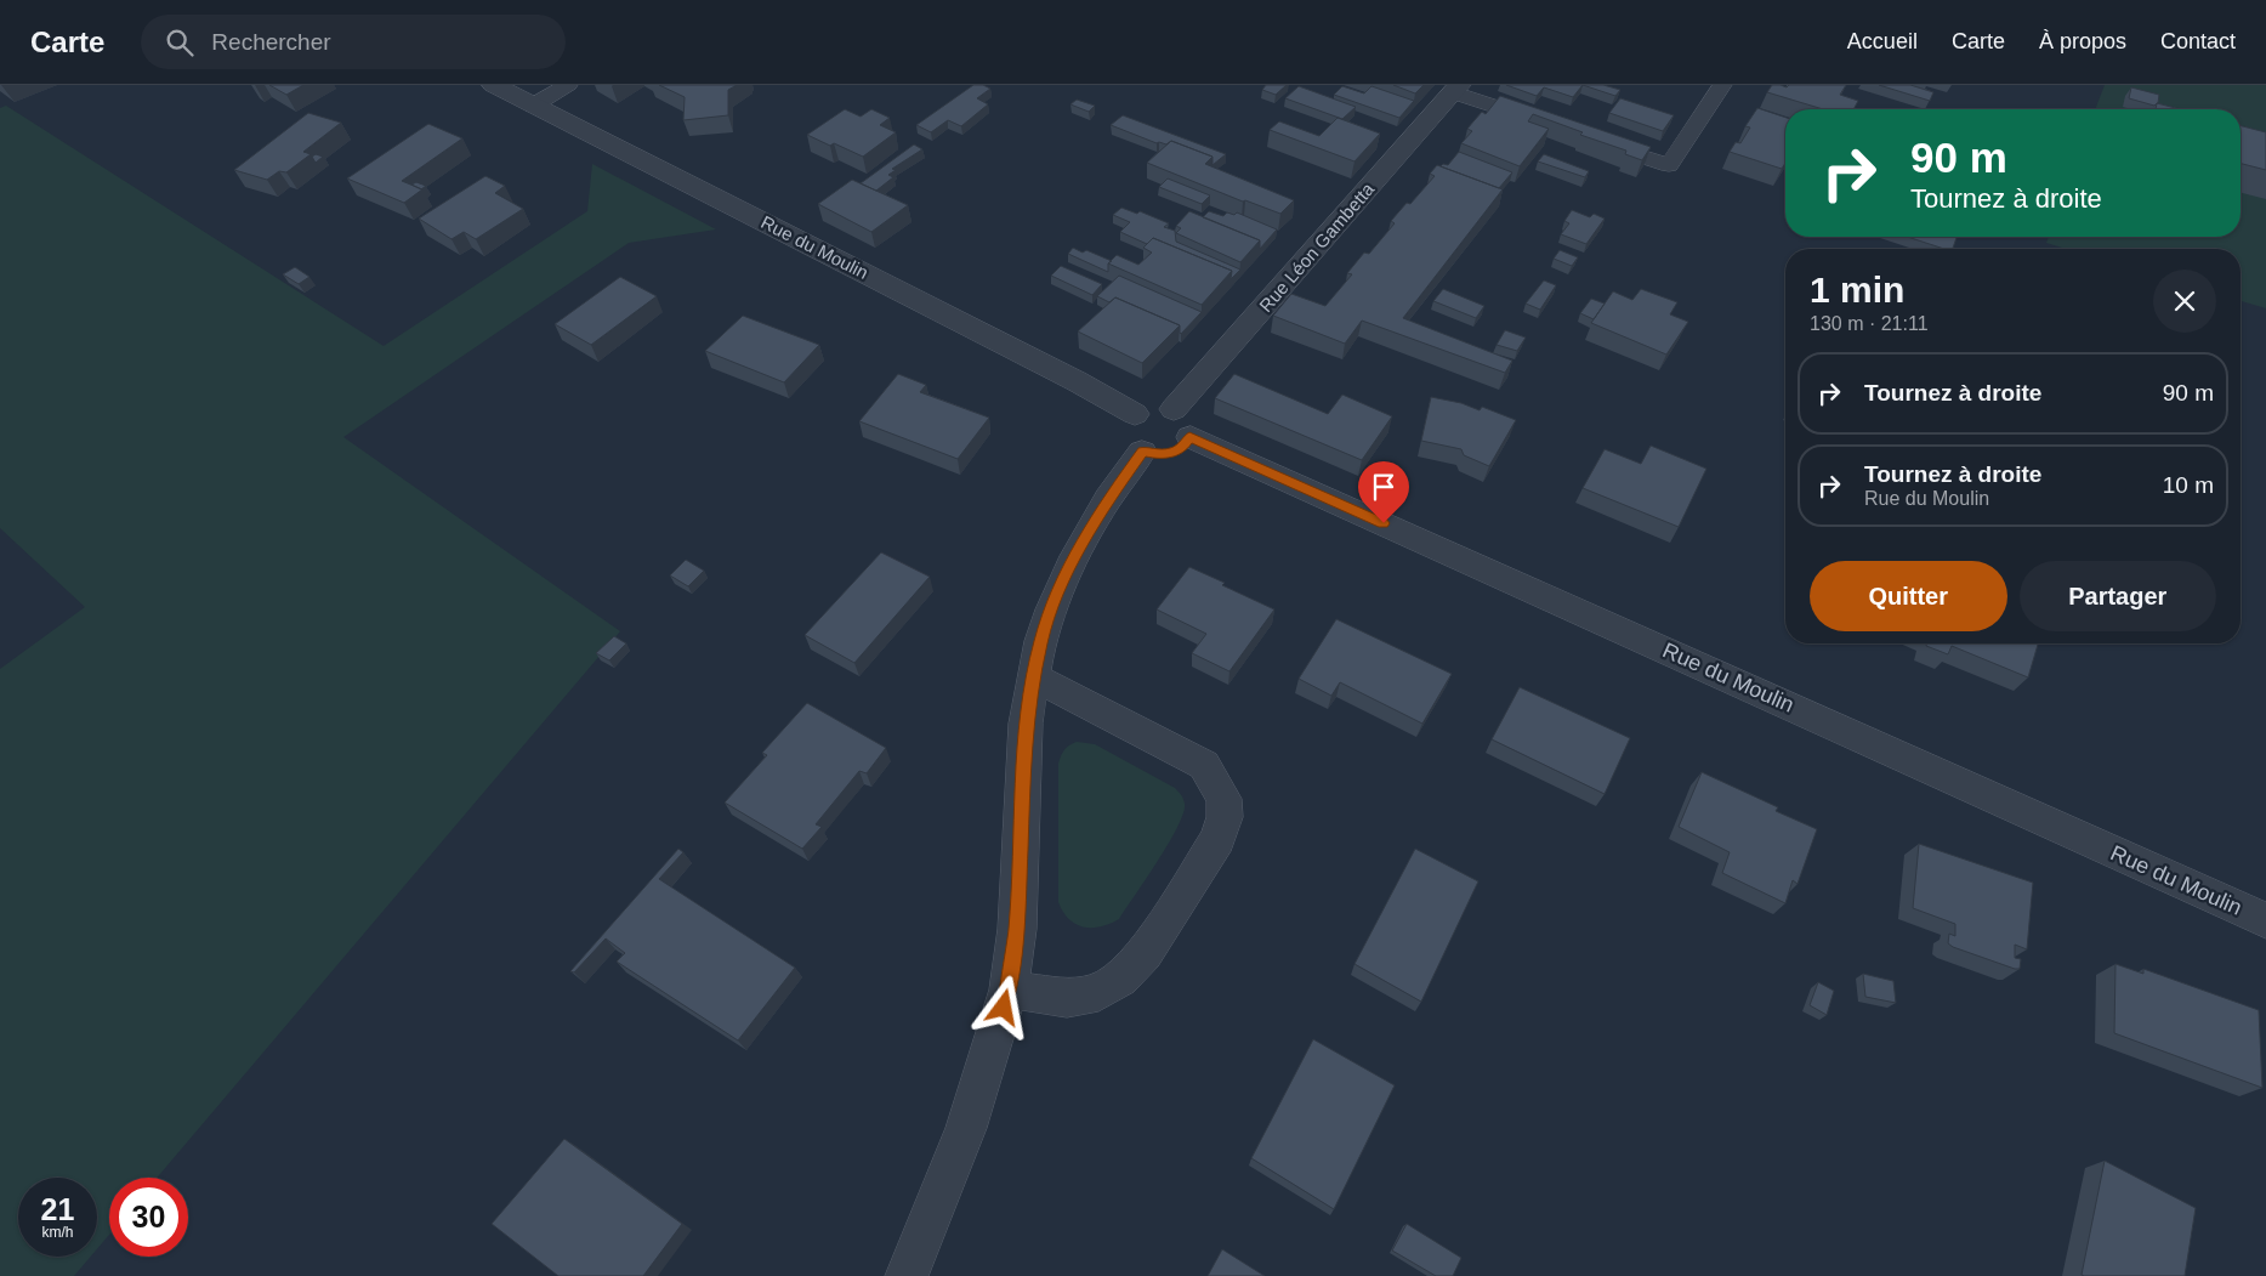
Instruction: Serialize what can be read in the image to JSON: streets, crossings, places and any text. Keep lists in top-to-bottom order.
{
  "streets": {
    "street": ["Rue du Moulin", "Rue Léon Gambetta"]
  },
  "crossings": [
    ["Rue du Moulin", "Rue Léon Gambetta"]
  ],
  "page": {
    "header": "Carte",
    "search": "Rechercher",
    "nav": [
      "Accueil",
      "Carte",
      "À propos",
      "Contact"
    ],
    "turn": ["90 m", "Tournez à droite"],
    "heading": ["1 min", "130 m · 21:11"],
    "list": [
      {
        "name": "Tournez à droite",
        "value": "90 m"
      },
      {
        "name": "Tournez à droite",
        "note": "Rue du Moulin",
        "value": "10 m"
      }
    ],
    "buttons": ["Quitter", "Partager"],
    "speed": "21 km/h",
    "limit": "30"
  }
}
